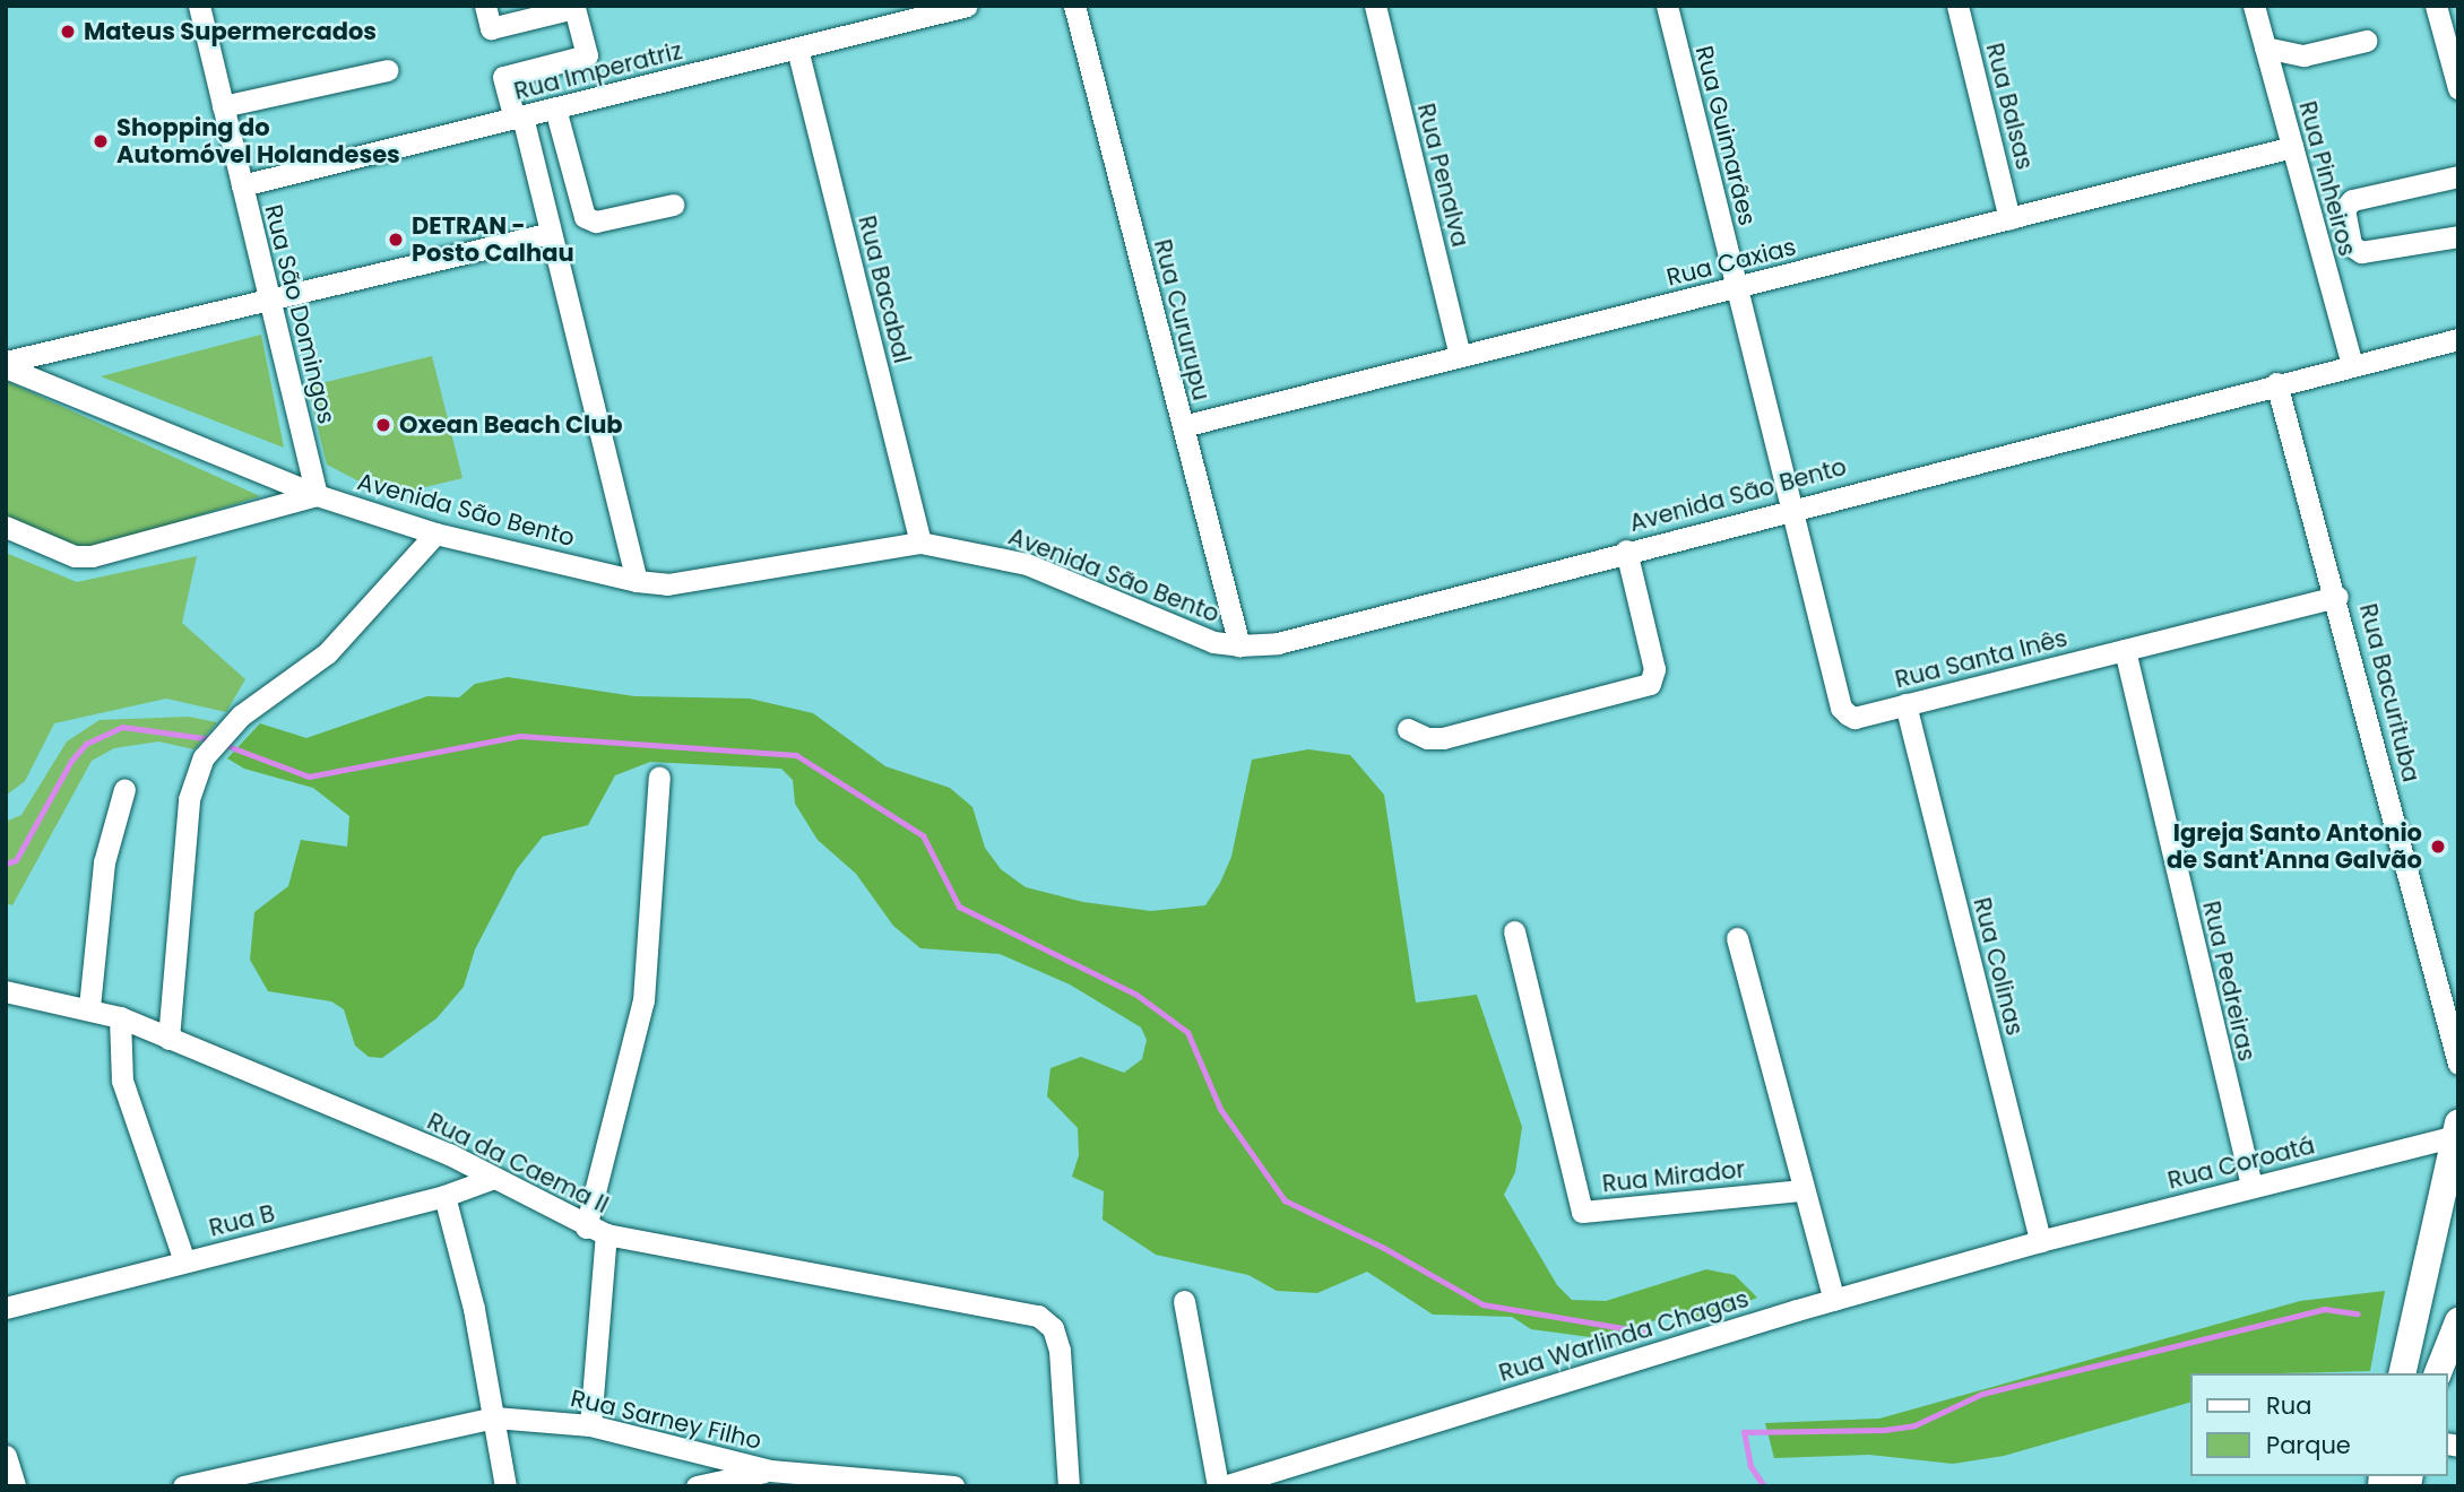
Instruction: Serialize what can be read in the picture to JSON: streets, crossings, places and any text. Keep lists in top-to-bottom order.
{
  "streets": {
    "street": [
      "Rua Imperatriz",
      "Rua Balsas",
      "Rua Guimarães",
      "Rua Penalva",
      "Rua Pinheiros",
      "Rua Caxias",
      "Rua Bacabal",
      "Rua São Domingos",
      "Rua Cururupu",
      "Avenida São Bento",
      "Rua Santa Inês",
      "Rua Bacurituba",
      "Rua Colinas",
      "Rua Pedreiras",
      "Rua da Caema II",
      "Rua Coroatá",
      "Rua Mirador",
      "Rua B",
      "Rua Warlinda Chagas",
      "Rua Sarney Filho"
    ]
  },
  "crossings": [
    ["Rua Imperatriz", "Rua Bacabal"],
    ["Rua Imperatriz", "Rua São Domingos"],
    ["Rua Balsas", "Rua Caxias"],
    ["Rua Guimarães", "Rua Caxias"],
    ["Rua Guimarães", "Avenida São Bento"],
    ["Rua Guimarães", "Rua Santa Inês"],
    ["Rua Penalva", "Rua Caxias"],
    ["Rua Pinheiros", "Rua Caxias"],
    ["Rua Pinheiros", "Avenida São Bento"],
    ["Rua Caxias", "Rua Cururupu"],
    ["Rua Bacabal", "Avenida São Bento"],
    ["Rua São Domingos", "Avenida São Bento"],
    ["Rua Cururupu", "Avenida São Bento"],
    ["Avenida São Bento", "Rua Santa Inês"],
    ["Avenida São Bento", "Rua Bacurituba"],
    ["Rua Santa Inês", "Rua Bacurituba"],
    ["Rua Santa Inês", "Rua Colinas"],
    ["Rua Santa Inês", "Rua Pedreiras"],
    ["Rua Colinas", "Rua Coroatá"],
    ["Rua Colinas", "Rua Warlinda Chagas"],
    ["Rua Pedreiras", "Rua Coroatá"],
    ["Rua da Caema II", "Rua B"],
    ["Rua Coroatá", "Rua Warlinda Chagas"]
  ],
  "places": [
    "Mateus Supermercados",
    "Shopping do Automóvel Holandeses",
    "DETRAN - Posto Calhau",
    "Oxean Beach Club",
    "Igreja Santo Antonio de Sant'Anna Galvão"
  ],
  "legend": ["Rua", "Parque"]
}
